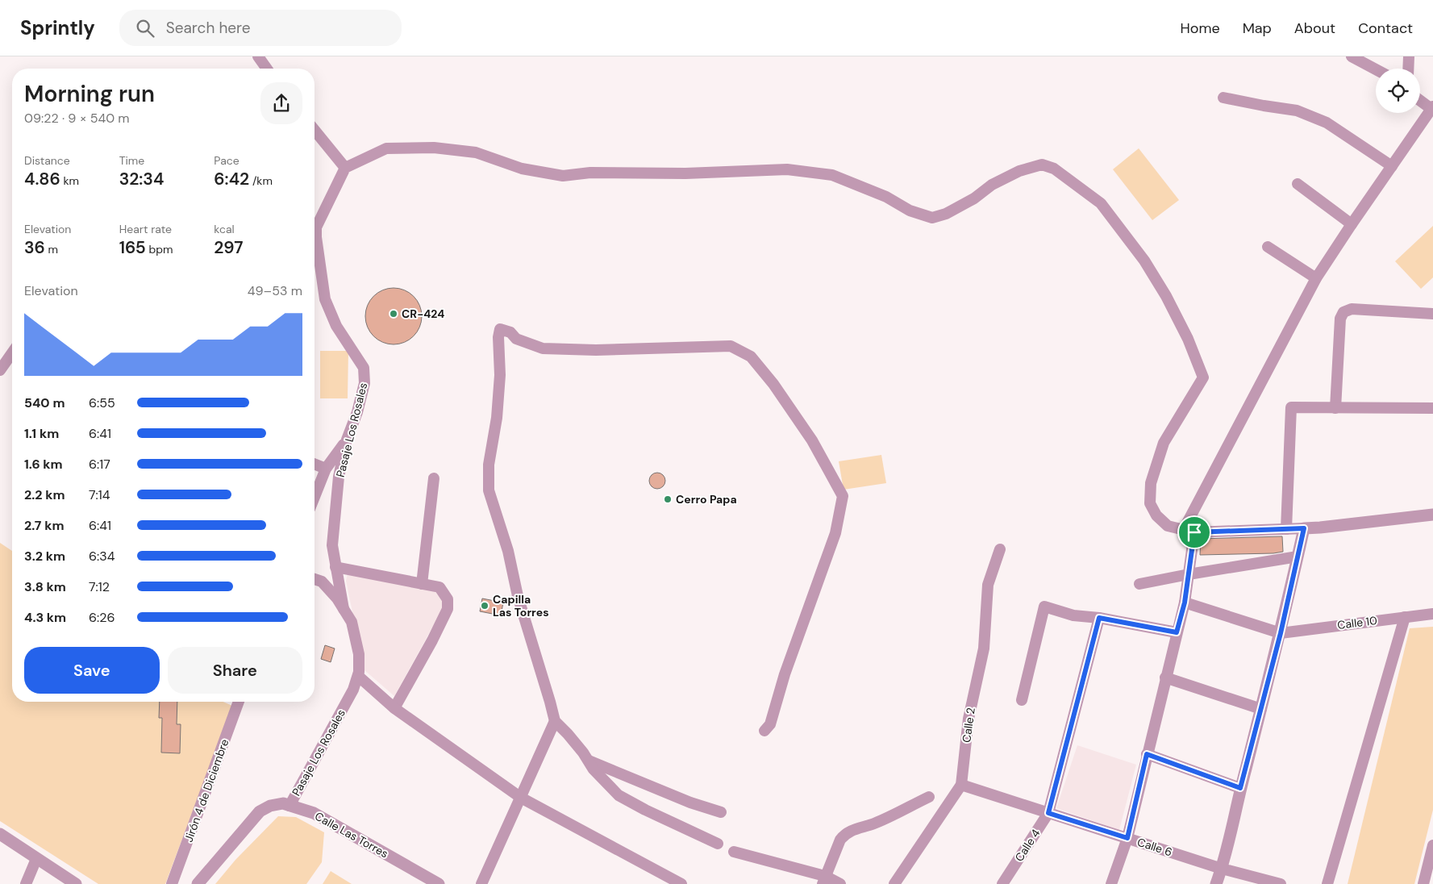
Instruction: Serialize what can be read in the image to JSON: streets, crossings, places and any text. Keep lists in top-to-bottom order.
{
  "streets": {
    "street": [
      "Pasaje Los Rosales",
      "Calle 10",
      "Calle 2",
      "Jirón 4 de Diciembre",
      "Calle Las Torres",
      "Calle 4",
      "Calle 6"
    ]
  },
  "crossings": [
    ["Pasaje Los Rosales", "Calle Las Torres"],
    ["Calle 2", "Calle 6"],
    ["Calle 4", "Calle 6"]
  ],
  "places": ["CR-424", "Cerro Papa", "Capilla Las Torres"],
  "page": {
    "header": "Sprintly",
    "search": "Search here",
    "nav": [
      "Home",
      "Map",
      "About",
      "Contact"
    ],
    "heading": ["Morning run", "09:22 · 9 × 540 m"],
    "stats": [
      ["Distance", "4.86 km"],
      ["Time", "32:34"],
      ["Pace", "6:42 /km"],
      ["Elevation", "36 m"],
      ["Heart rate", "165 bpm"],
      ["kcal", "297"]
    ],
    "chart": ["Elevation", "49–53 m"],
    "list": [
      {
        "name": "540 m",
        "note": "6:55"
      },
      {
        "name": "1.1 km",
        "note": "6:41"
      },
      {
        "name": "1.6 km",
        "note": "6:17"
      },
      {
        "name": "2.2 km",
        "note": "7:14"
      },
      {
        "name": "2.7 km",
        "note": "6:41"
      },
      {
        "name": "3.2 km",
        "note": "6:34"
      },
      {
        "name": "3.8 km",
        "note": "7:12"
      },
      {
        "name": "4.3 km",
        "note": "6:26"
      }
    ],
    "buttons": ["Save", "Share"]
  }
}
